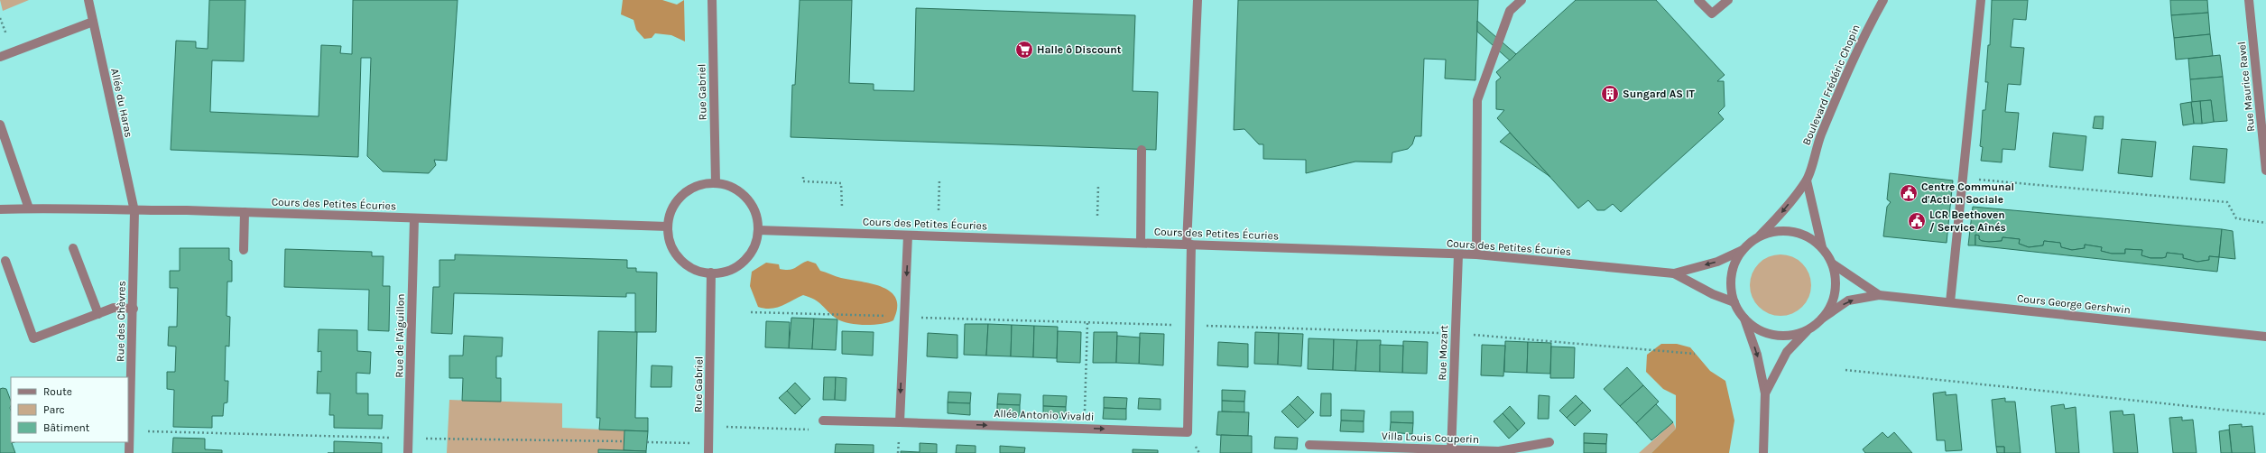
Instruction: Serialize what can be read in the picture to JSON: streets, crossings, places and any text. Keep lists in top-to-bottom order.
{
  "streets": {
    "street": [
      "Boulevard Frédéric Chopin",
      "Rue Maurice Ravel",
      "Rue Gabriel",
      "Allée du Haras",
      "Cours des Petites Écuries",
      "Cours George Gershwin",
      "Rue des Chèvres",
      "Rue de l'Aiguillon",
      "Rue Mozart",
      "Allée Antonio Vivaldi",
      "Villa Louis Couperin"
    ]
  },
  "crossings": [
    ["Boulevard Frédéric Chopin", "Cours des Petites Écuries"],
    ["Boulevard Frédéric Chopin", "Cours George Gershwin"],
    ["Rue Gabriel", "Cours des Petites Écuries"],
    ["Allée du Haras", "Cours des Petites Écuries"],
    ["Allée du Haras", "Rue des Chèvres"],
    ["Cours des Petites Écuries", "Cours George Gershwin"],
    ["Cours des Petites Écuries", "Rue des Chèvres"],
    ["Cours des Petites Écuries", "Rue de l'Aiguillon"],
    ["Cours des Petites Écuries", "Rue Mozart"],
    ["Cours des Petites Écuries", "Allée Antonio Vivaldi"],
    ["Rue Mozart", "Villa Louis Couperin"]
  ],
  "places": {
    "supermarket": ["Halle ô Discount"],
    "building": ["Sungard AS IT"],
    "public building": ["Centre Communal d'Action Sociale", "LCR Beethoven / Service Aînés"]
  },
  "legend": ["Route", "Parc", "Bâtiment"]
}
